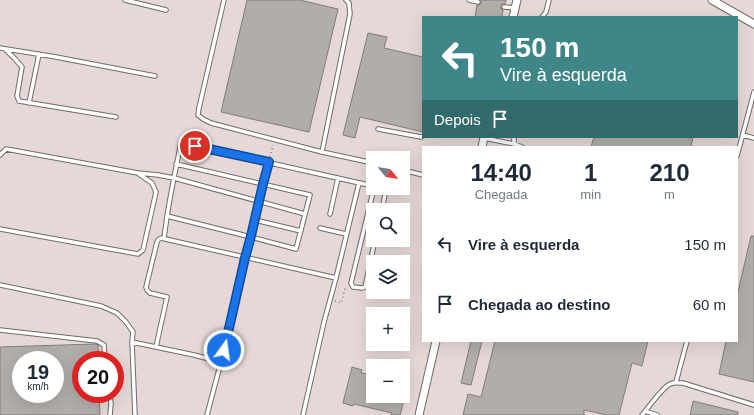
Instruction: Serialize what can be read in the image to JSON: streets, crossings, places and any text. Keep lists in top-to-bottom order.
{
  "north": "bottom right",
  "page": {
    "turn": ["150 m", "Vire à esquerda"],
    "then": "Depois",
    "eta": [
      "14:40",
      "Chegada",
      "1",
      "min",
      "210",
      "m"
    ],
    "map_buttons": ["+", "−"],
    "list": [
      {
        "name": "Vire à esquerda",
        "value": "150 m"
      },
      {
        "name": "Chegada ao destino",
        "value": "60 m"
      }
    ],
    "speed": "19 km/h",
    "limit": "20"
  }
}
